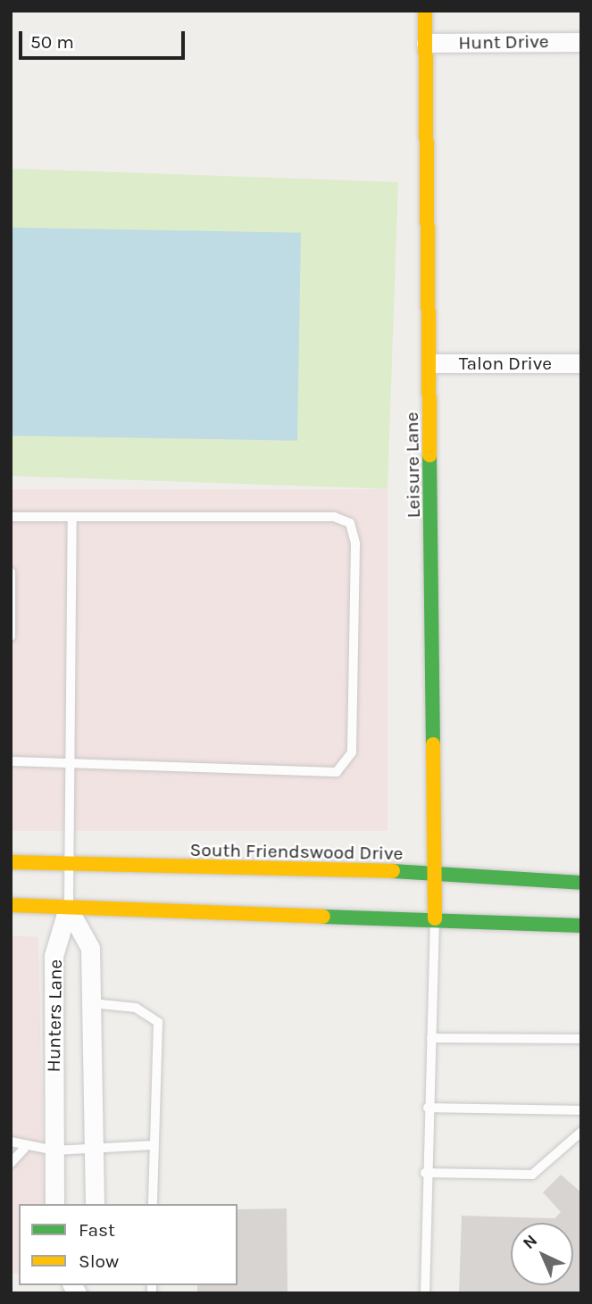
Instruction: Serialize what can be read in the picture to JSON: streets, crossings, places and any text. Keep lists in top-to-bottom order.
{
  "streets": {
    "main road": ["Leisure Lane", "South Friendswood Drive"],
    "street": ["Hunt Drive", "Talon Drive", "Hunters Lane"]
  },
  "crossings": [
    ["Hunt Drive", "Leisure Lane"],
    ["Talon Drive", "Leisure Lane"],
    ["Leisure Lane", "South Friendswood Drive"]
  ],
  "legend": ["Fast", "Slow"],
  "scale_bar": "50 m",
  "north": "top left"
}
